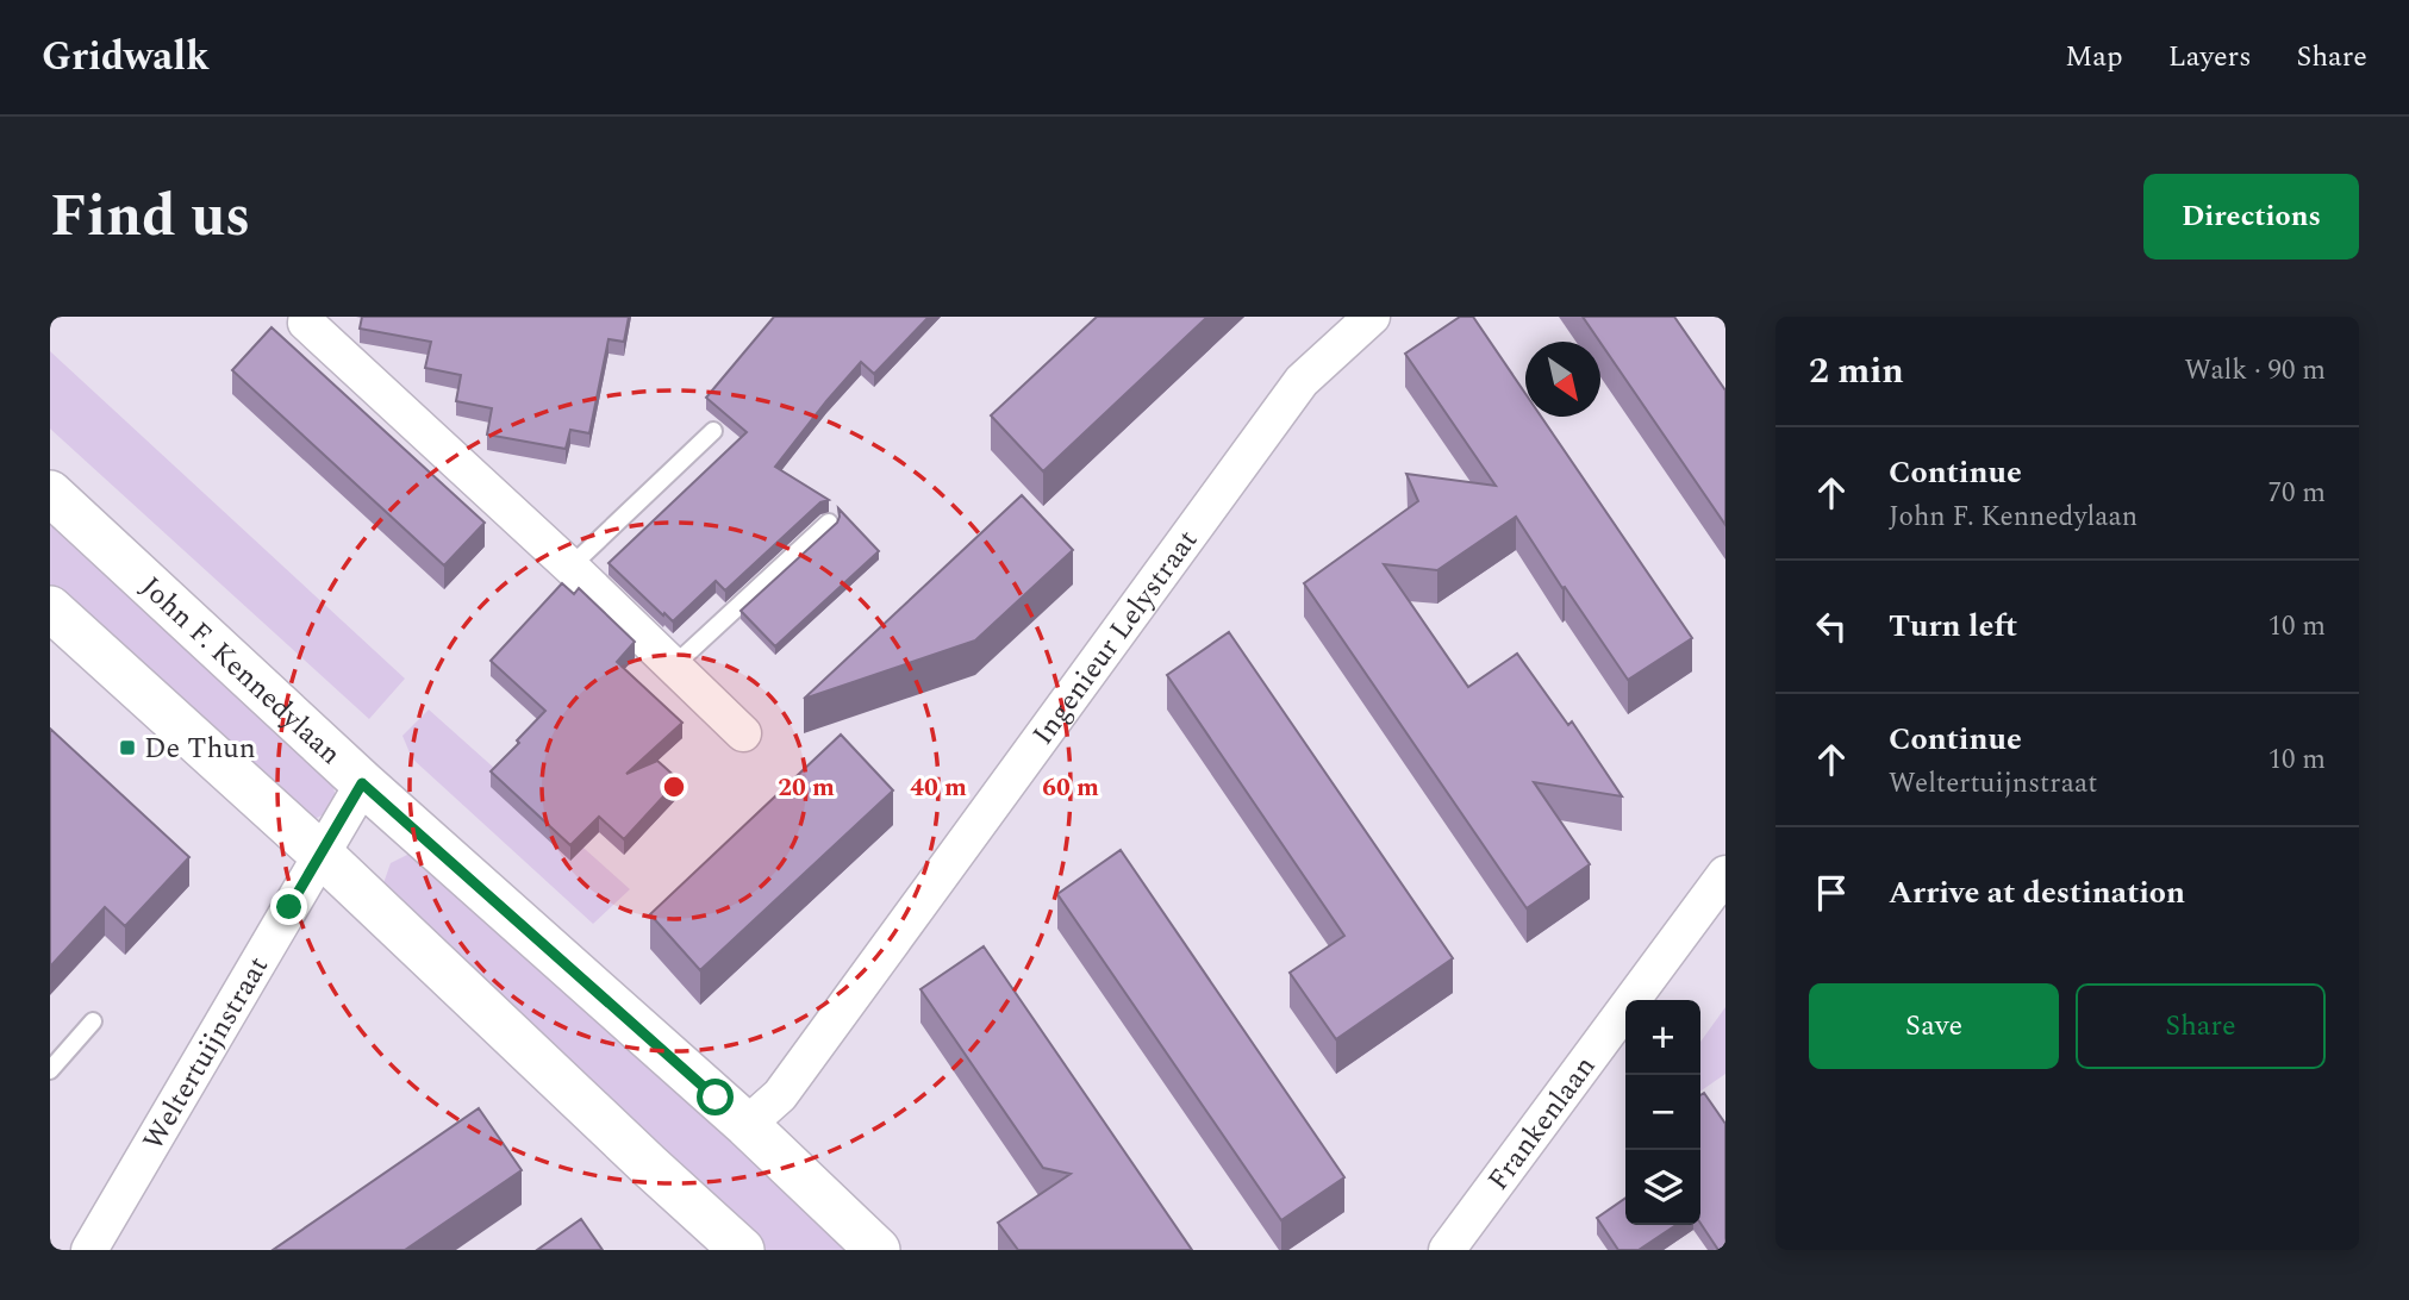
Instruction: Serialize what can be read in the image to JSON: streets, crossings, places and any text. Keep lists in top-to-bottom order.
{
  "streets": {
    "street": [
      "Ingenieur Lelystraat",
      "John F. Kennedylaan",
      "Weltertuijnstraat",
      "Frankenlaan"
    ]
  },
  "crossings": [
    ["Ingenieur Lelystraat", "John F. Kennedylaan"],
    ["John F. Kennedylaan", "Weltertuijnstraat"]
  ],
  "places": {
    "transit": ["De Thun"]
  },
  "north": "bottom right",
  "page": {
    "header": "Gridwalk",
    "nav": ["Map", "Layers", "Share"],
    "title": "Find us",
    "buttons": [
      "Directions",
      ["Save", "Share"]
    ],
    "heading": ["2 min", "Walk · 90 m"],
    "list": [
      ["Continue", "John F. Kennedylaan", "70 m"],
      ["Turn left", "10 m"],
      ["Continue", "Weltertuijnstraat", "10 m"],
      "Arrive at destination"
    ],
    "map_buttons": ["+", "−"]
  },
  "rings": ["20 m", "40 m", "60 m"]
}
